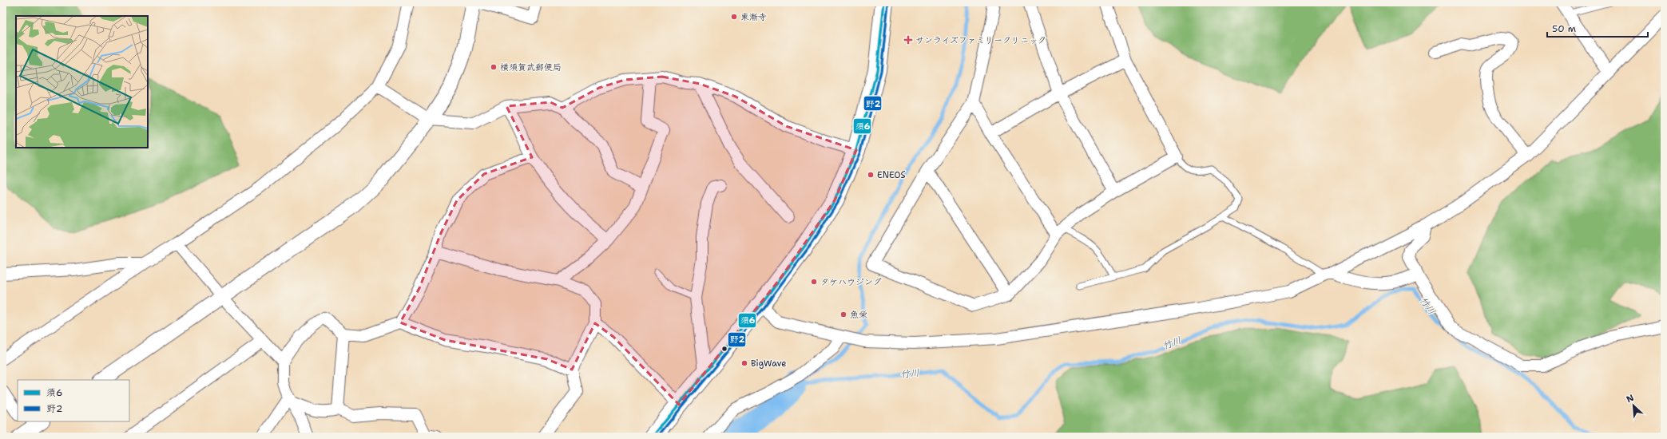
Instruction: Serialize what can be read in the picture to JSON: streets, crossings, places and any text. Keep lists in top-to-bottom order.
{
  "water": ["竹川"],
  "places": {
    "other": [
      "東漸寺",
      "横須賀武郵便局",
      "ENEOS",
      "タケハウジング",
      "魚栄",
      "BigWave"
    ],
    "health": ["サンライズファミリークリニック"]
  },
  "lines": ["transit line 須6", "transit line 野2"],
  "legend": ["須6", "野2"],
  "scale_bar": "50 m",
  "north": "top left"
}
